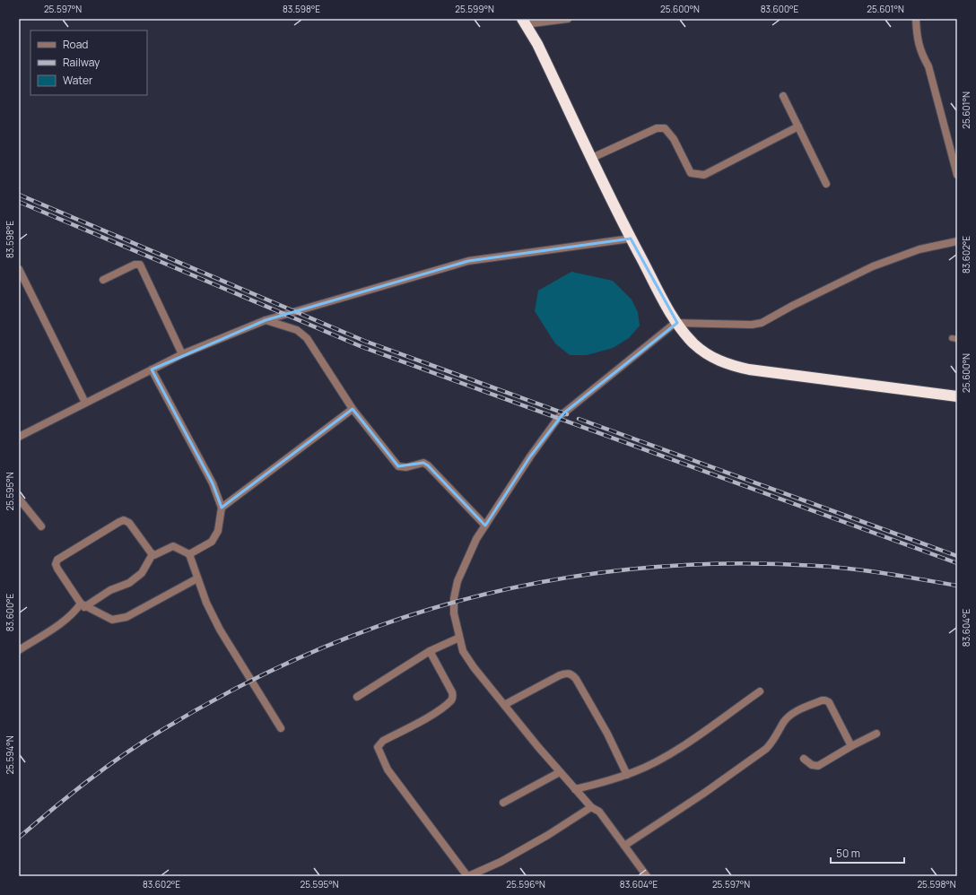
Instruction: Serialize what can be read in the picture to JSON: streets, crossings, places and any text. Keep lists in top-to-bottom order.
{
  "legend": ["Road", "Railway", "Water"],
  "scale_bar": "50 m",
  "coordinates": [
    "25.597°N",
    "83.598°E",
    "25.599°N",
    "25.600°N",
    "83.600°E",
    "25.601°N",
    "83.602°E",
    "25.595°N",
    "83.604°E",
    "25.594°N",
    "25.596°N",
    "25.598°N"
  ]
}
